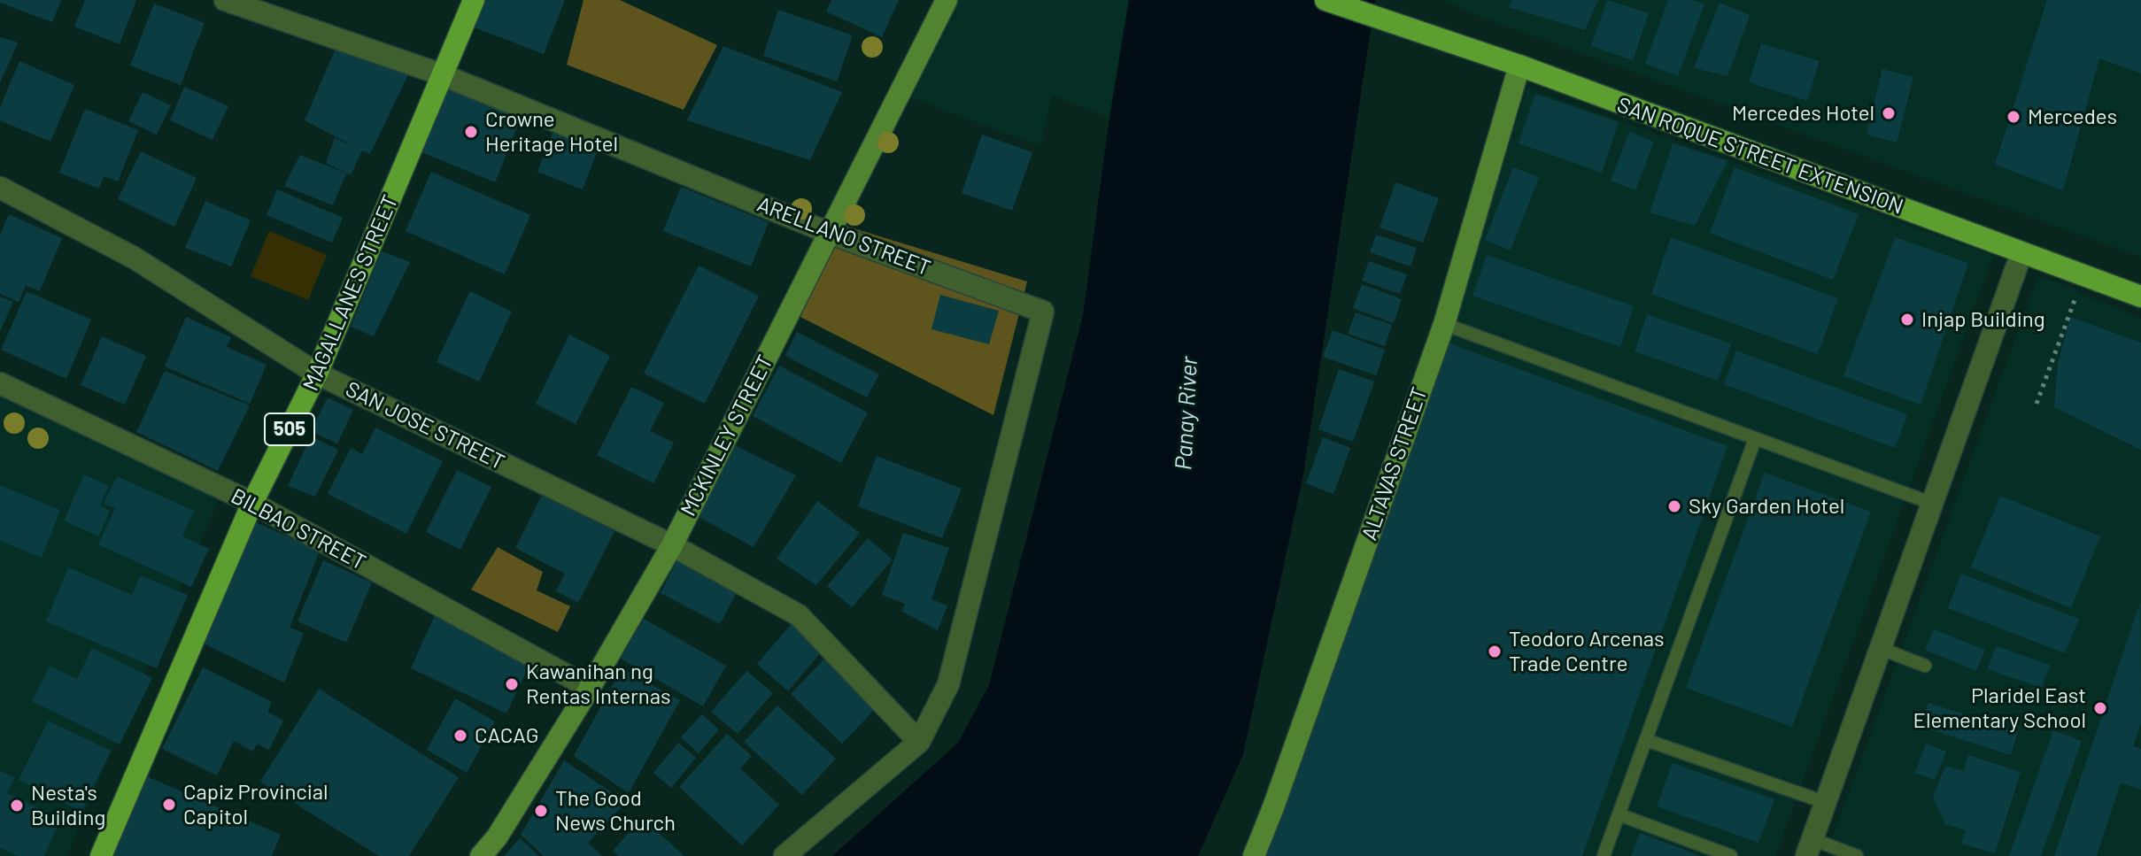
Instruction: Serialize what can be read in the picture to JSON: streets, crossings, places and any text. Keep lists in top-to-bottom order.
{
  "streets": {
    "main road": ["SAN ROQUE STREET EXTENSION", "MAGALLANES STREET", "505"],
    "street": [
      "ARELLANO STREET",
      "SAN JOSE STREET",
      "MCKINLEY STREET",
      "ALTAVAS STREET",
      "BILBAO STREET"
    ]
  },
  "crossings": [
    ["SAN ROQUE STREET EXTENSION", "ALTAVAS STREET"],
    ["ARELLANO STREET", "MAGALLANES STREET"],
    ["ARELLANO STREET", "SAN JOSE STREET"],
    ["ARELLANO STREET", "MCKINLEY STREET"],
    ["MAGALLANES STREET", "SAN JOSE STREET"],
    ["MAGALLANES STREET", "BILBAO STREET"],
    ["SAN JOSE STREET", "MCKINLEY STREET"],
    ["MCKINLEY STREET", "BILBAO STREET"]
  ],
  "water": ["Panay River"],
  "places": [
    "Mercedes Hotel",
    "Mercedes",
    "Crowne Heritage Hotel",
    "Injap Building",
    "Sky Garden Hotel",
    "Teodoro Arcenas Trade Centre",
    "Kawanihan ng Rentas Internas",
    "Plaridel East Elementary School",
    "CACAG",
    "Capiz Provincial Capitol",
    "Nesta's Building",
    "The Good News Church"
  ]
}
